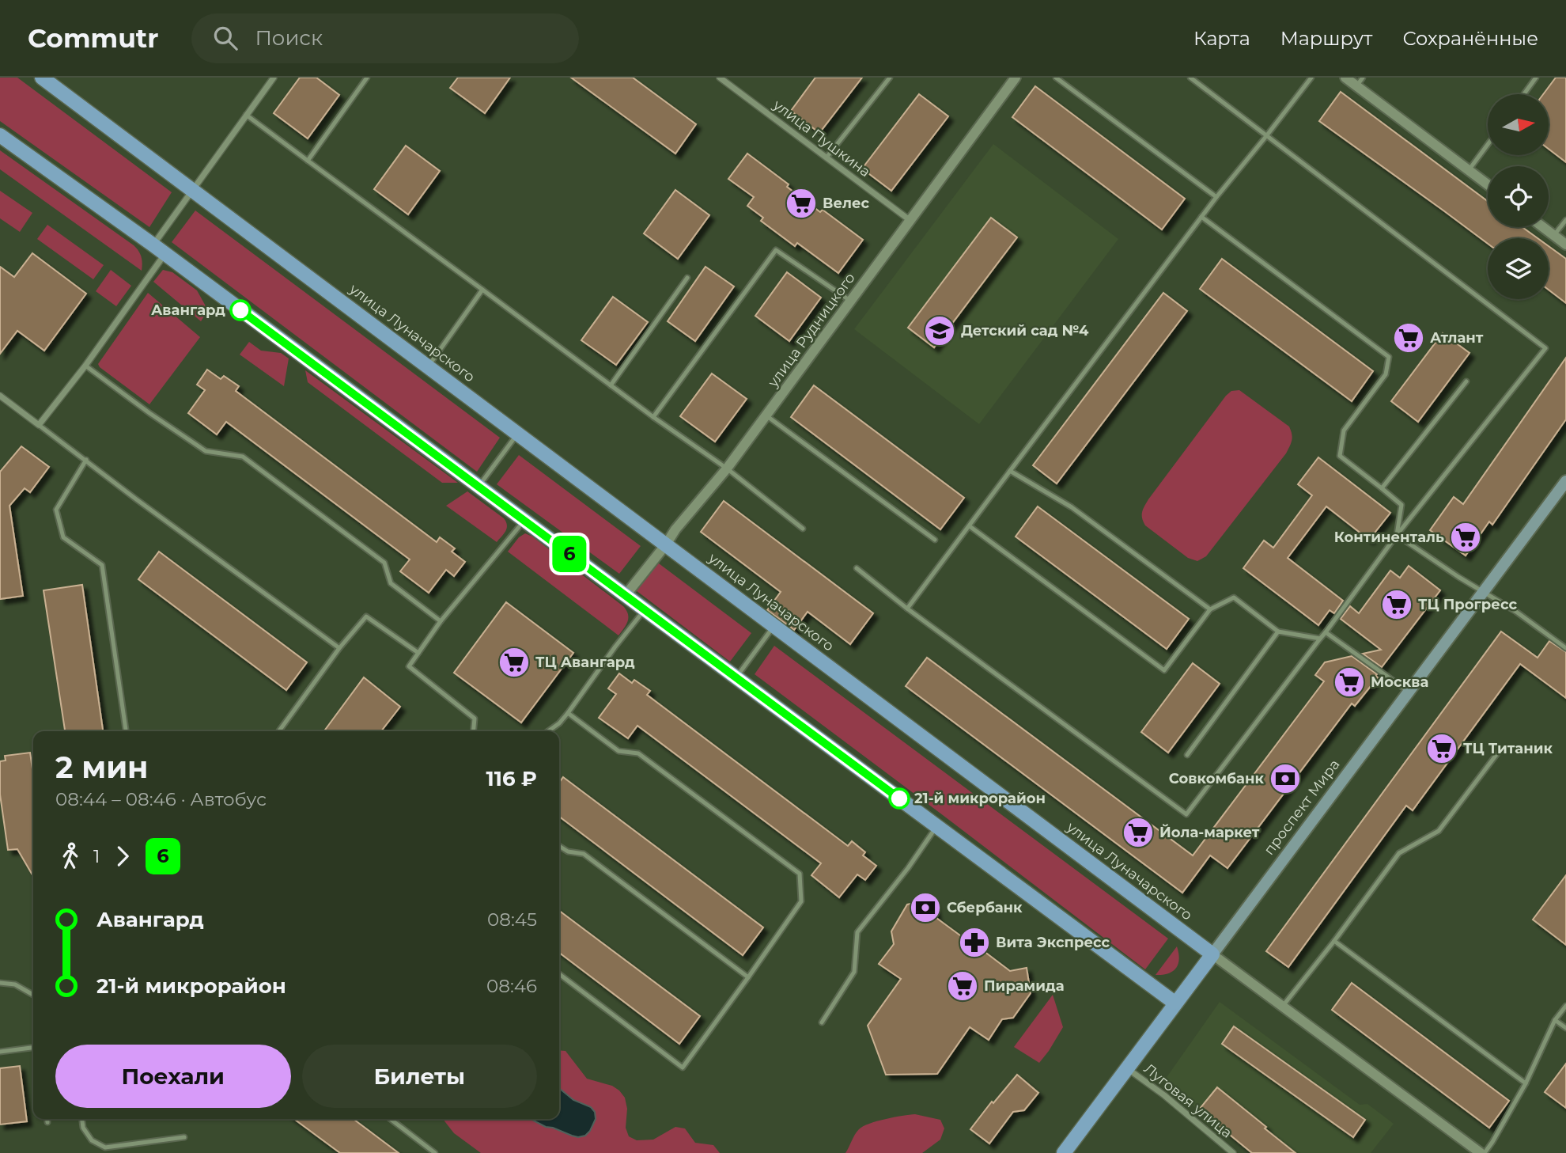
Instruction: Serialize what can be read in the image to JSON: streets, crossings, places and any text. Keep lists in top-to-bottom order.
{
  "streets": {
    "main road": ["улица Луначарского", "проспект Мира"],
    "street": ["улица Пушкина", "улица Рудницкого", "Луговая улица"]
  },
  "crossings": [
    ["улица Пушкина", "улица Рудницкого"],
    ["улица Рудницкого", "улица Луначарского"],
    ["улица Луначарского", "проспект Мира"],
    ["проспект Мира", "Луговая улица"]
  ],
  "places": {
    "supermarket": [
      "Велес",
      "Атлант",
      "Континенталь",
      "ТЦ Прогресс",
      "ТЦ Авангард",
      "Москва",
      "ТЦ Титаник",
      "Йола-маркет",
      "Пирамида"
    ],
    "other": ["Авангард", "21-й микрорайон"],
    "school or university": ["Детский сад №4"],
    "bank": ["Совкомбанк", "Сбербанк"],
    "pharmacy": ["Вита Экспресс"]
  },
  "lines": ["bus line 6"],
  "north": "right",
  "page": {
    "header": "Commutr",
    "search": "Поиск",
    "nav": ["Карта", "Маршрут", "Сохранённые"],
    "on_map": "6",
    "heading": ["2 мин", "08:44 – 08:46 · Автобус", "116 ₽"],
    "legs": ["1", "6"],
    "list": [
      {
        "name": "Авангард",
        "value": "08:45"
      },
      {
        "name": "21-й микрорайон",
        "value": "08:46"
      }
    ],
    "buttons": ["Поехали", "Билеты"]
  }
}
